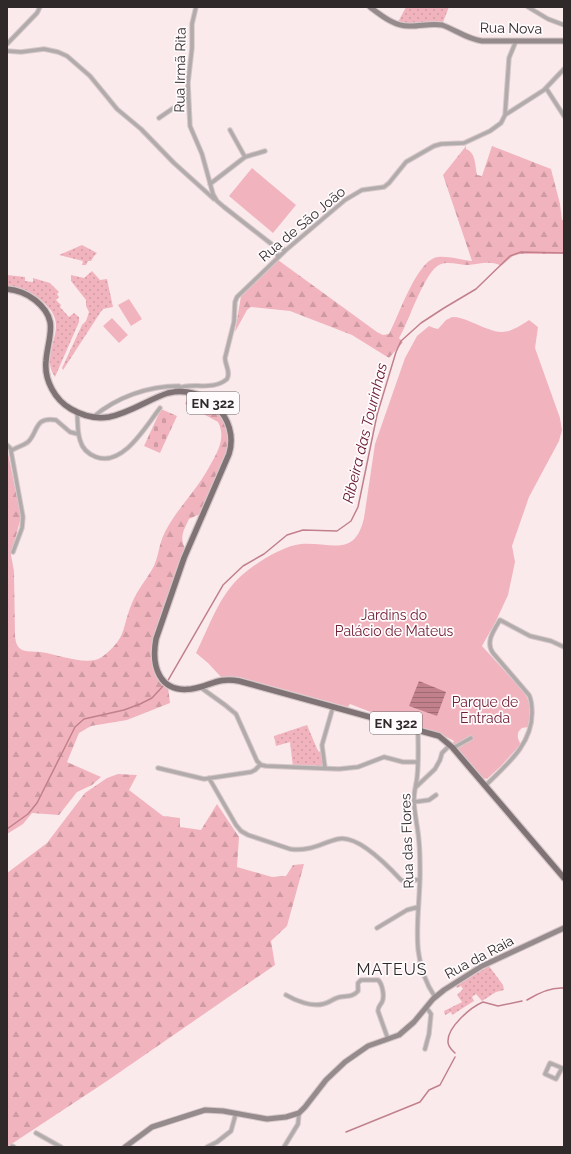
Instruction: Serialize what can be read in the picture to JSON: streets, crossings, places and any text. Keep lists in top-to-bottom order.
{
  "streets": {
    "main road": ["Rua Nova", "EN 322", "Rua da Raia"],
    "street": ["Rua Irmã Rita", "Rua de São João", "Rua das Flores"]
  },
  "crossings": [
    ["Rua de São João", "EN 322"],
    ["EN 322", "Rua das Flores"],
    ["Rua das Flores", "Rua da Raia"]
  ],
  "districts": ["MATEUS"],
  "water": ["Ribeira das Tourinhas"],
  "parks": ["Jardins do Palácio de Mateus", "Parque de Entrada"]
}
